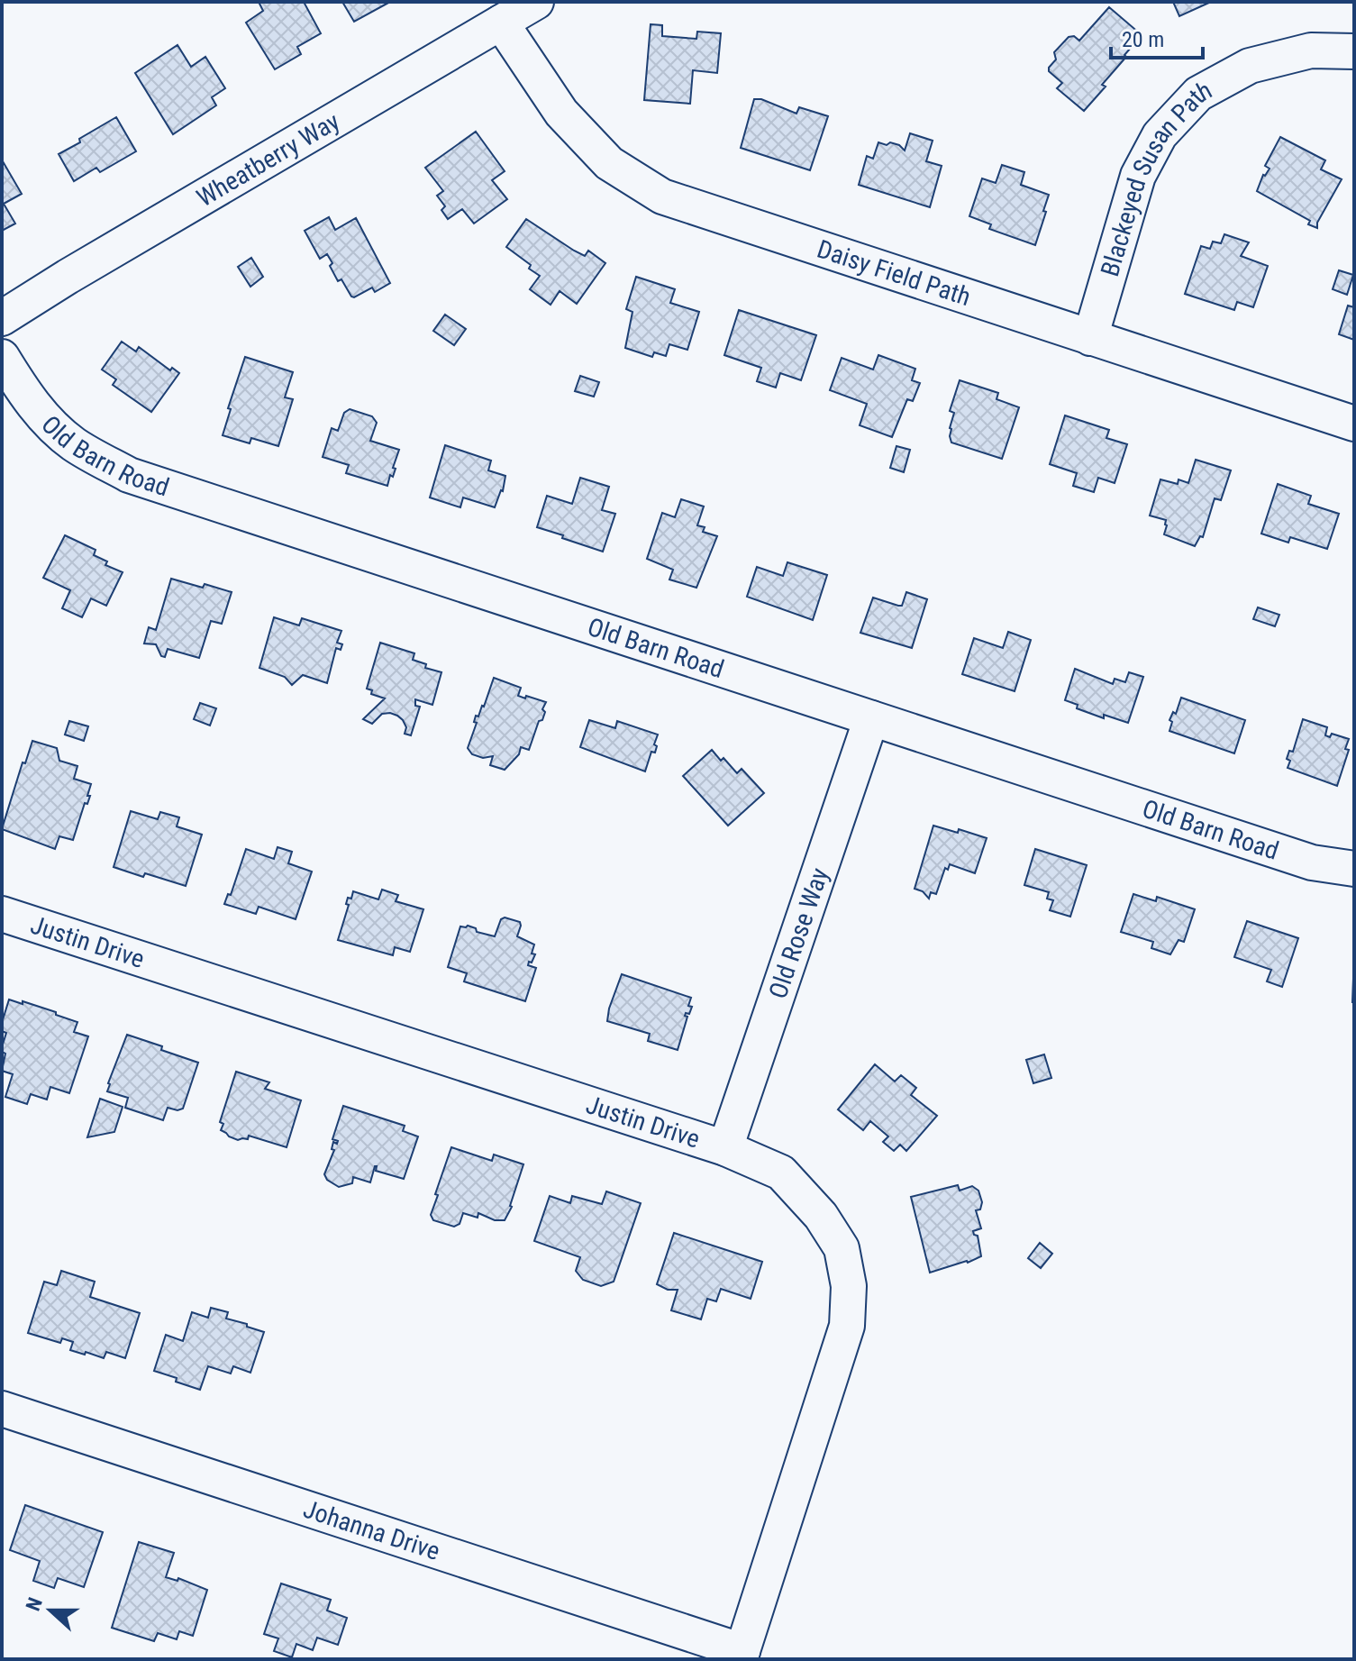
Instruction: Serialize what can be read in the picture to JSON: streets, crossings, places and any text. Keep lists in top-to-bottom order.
{
  "streets": {
    "street": [
      "Wheatberry Way",
      "Blackeyed Susan Path",
      "Daisy Field Path",
      "Old Barn Road",
      "Old Rose Way",
      "Justin Drive",
      "Johanna Drive"
    ]
  },
  "crossings": [
    ["Wheatberry Way", "Daisy Field Path"],
    ["Blackeyed Susan Path", "Daisy Field Path"],
    ["Old Barn Road", "Old Rose Way"],
    ["Old Rose Way", "Justin Drive"],
    ["Justin Drive", "Johanna Drive"]
  ],
  "scale_bar": "20 m",
  "north": "left"
}
